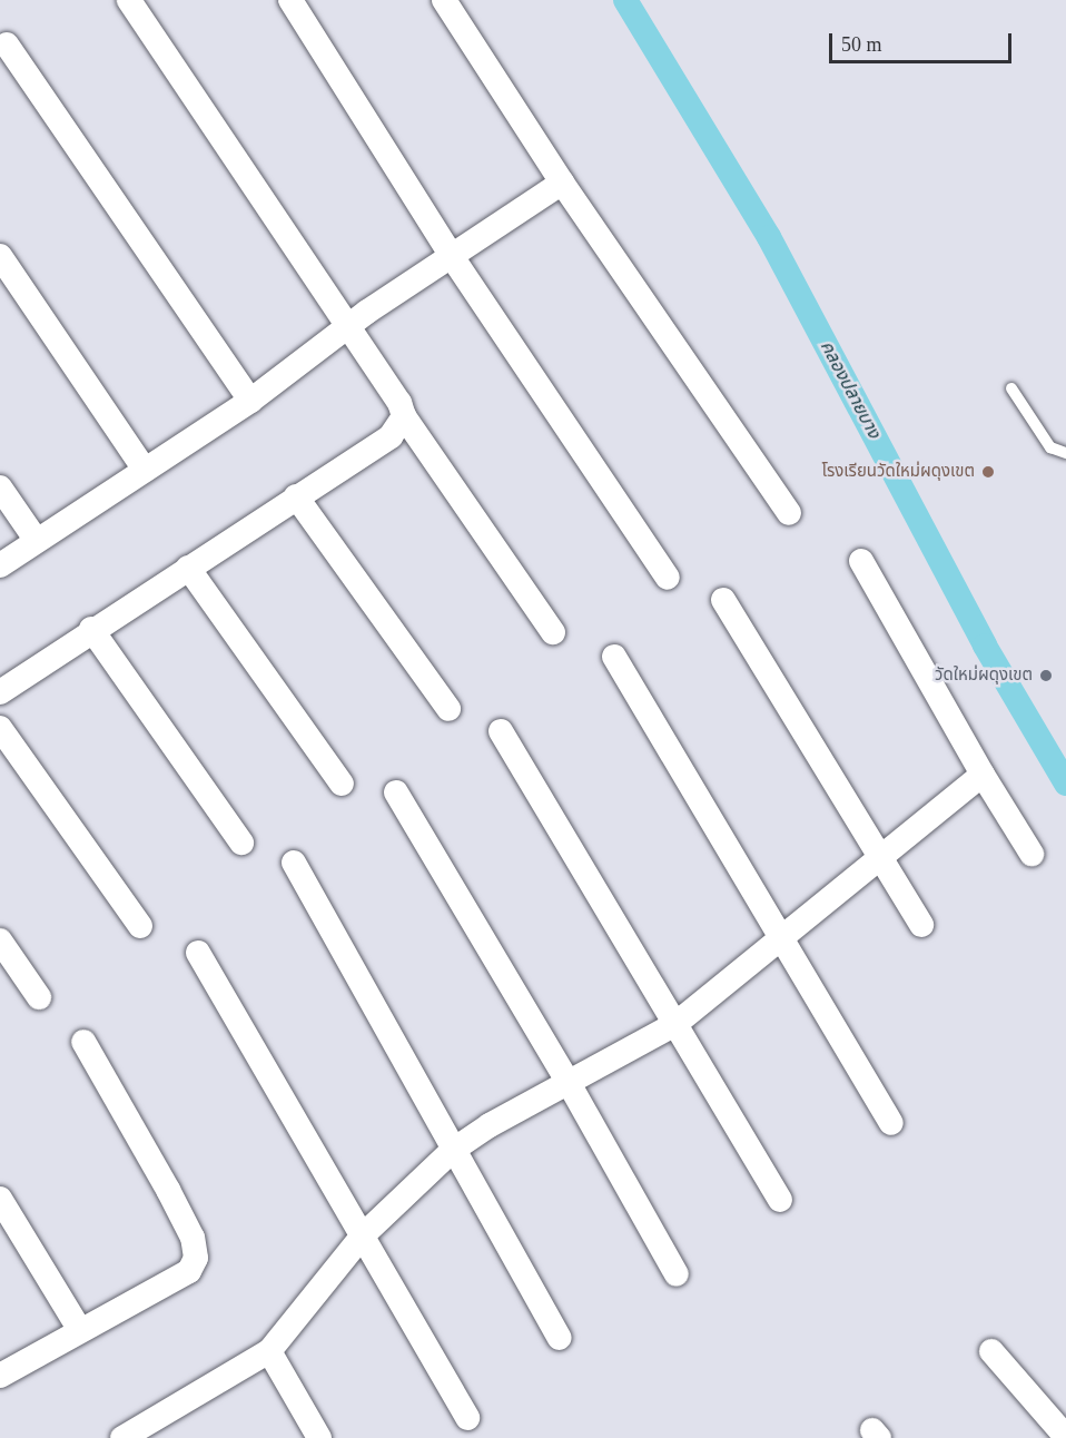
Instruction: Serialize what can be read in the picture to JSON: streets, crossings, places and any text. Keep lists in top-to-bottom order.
{
  "water": ["คลองปลายบาง"],
  "places": ["โรงเรียนวัดใหม่ผดุงเขต", "วัดใหม่ผดุงเขต"],
  "scale_bar": "50 m"
}
